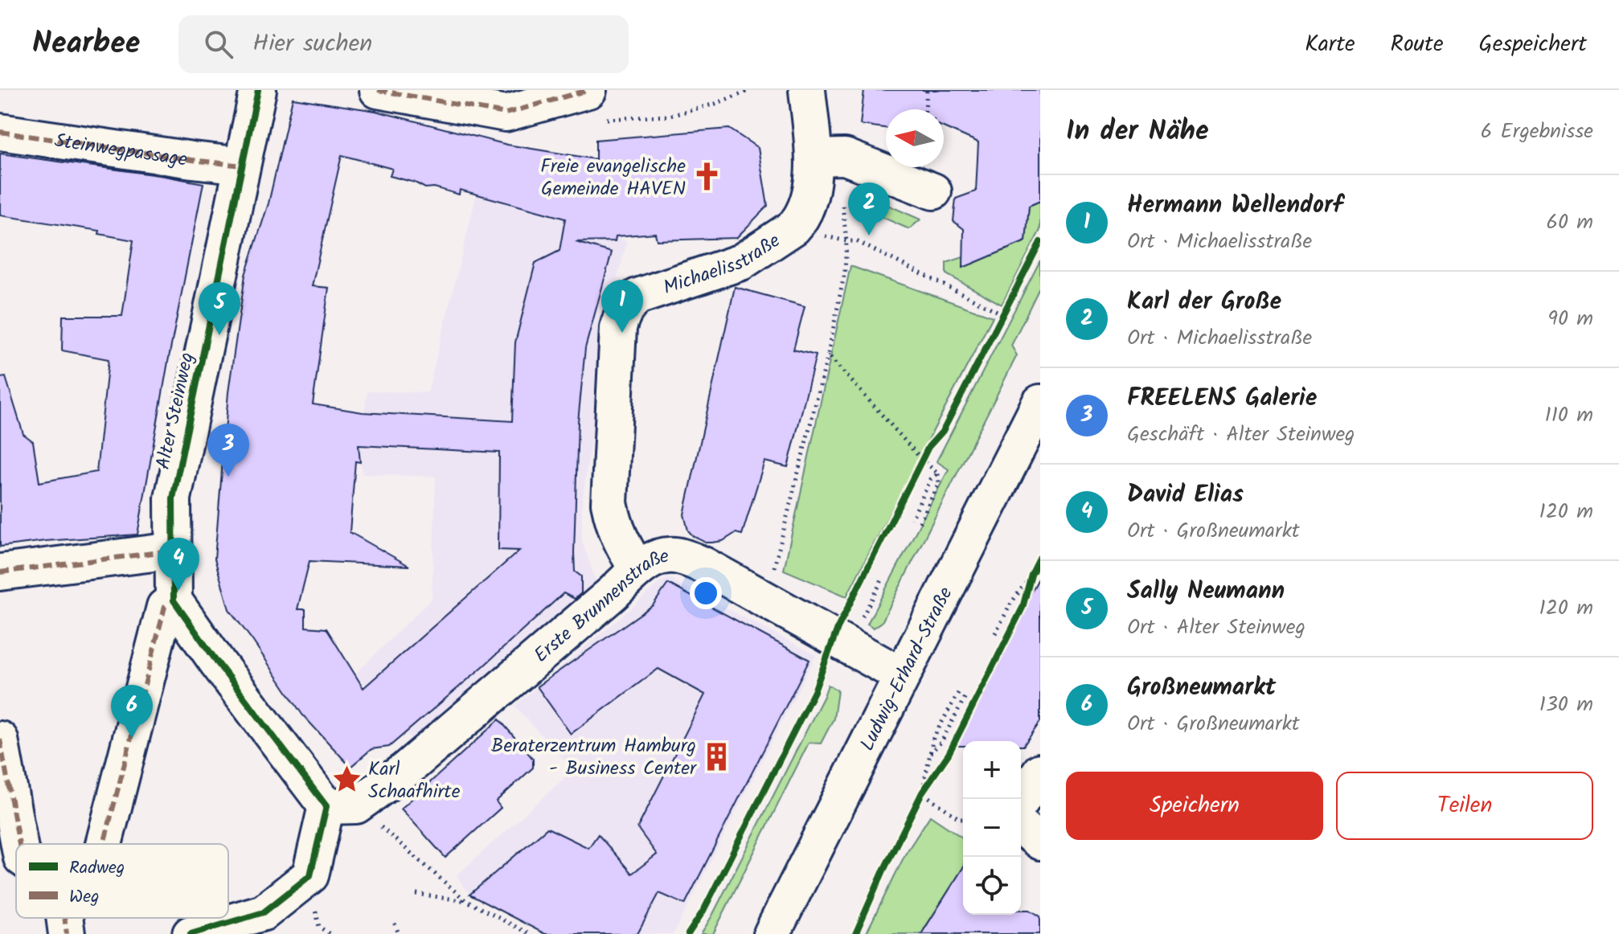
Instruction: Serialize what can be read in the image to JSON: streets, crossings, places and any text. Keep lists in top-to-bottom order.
{
  "streets": {
    "street": [
      "Steinwegpassage",
      "Michaelisstraße",
      "Alter Steinweg",
      "Erste Brunnenstraße",
      "Ludwig-Erhard-Straße"
    ]
  },
  "crossings": [
    ["Steinwegpassage", "Alter Steinweg"],
    ["Michaelisstraße", "Erste Brunnenstraße"],
    ["Erste Brunnenstraße", "Ludwig-Erhard-Straße"]
  ],
  "places": {
    "church": ["Freie evangelische Gemeinde HAVEN"],
    "building": ["Beraterzentrum Hamburg - Business Center"],
    "place": ["Karl Schaafhirte"]
  },
  "legend": ["Radweg", "Weg"],
  "north": "left",
  "page": {
    "header": "Nearbee",
    "search": "Hier suchen",
    "nav": ["Karte", "Route", "Gespeichert"],
    "heading": ["In der Nähe", "6 Ergebnisse"],
    "list": [
      {
        "mark": "1",
        "name": "Hermann Wellendorf",
        "note": "Ort · Michaelisstraße",
        "value": "60 m"
      },
      {
        "mark": "2",
        "name": "Karl der Große",
        "note": "Ort · Michaelisstraße",
        "value": "90 m"
      },
      {
        "mark": "3",
        "name": "FREELENS Galerie",
        "note": "Geschäft · Alter Steinweg",
        "value": "110 m"
      },
      {
        "mark": "4",
        "name": "David Elias",
        "note": "Ort · Großneumarkt",
        "value": "120 m"
      },
      {
        "mark": "5",
        "name": "Sally Neumann",
        "note": "Ort · Alter Steinweg",
        "value": "120 m"
      },
      {
        "mark": "6",
        "name": "Großneumarkt",
        "note": "Ort · Großneumarkt",
        "value": "130 m"
      }
    ],
    "pins": [
      "2",
      "1",
      "5",
      "3",
      "4",
      "6"
    ],
    "map_buttons": ["+", "−"],
    "buttons": ["Speichern", "Teilen"]
  }
}
